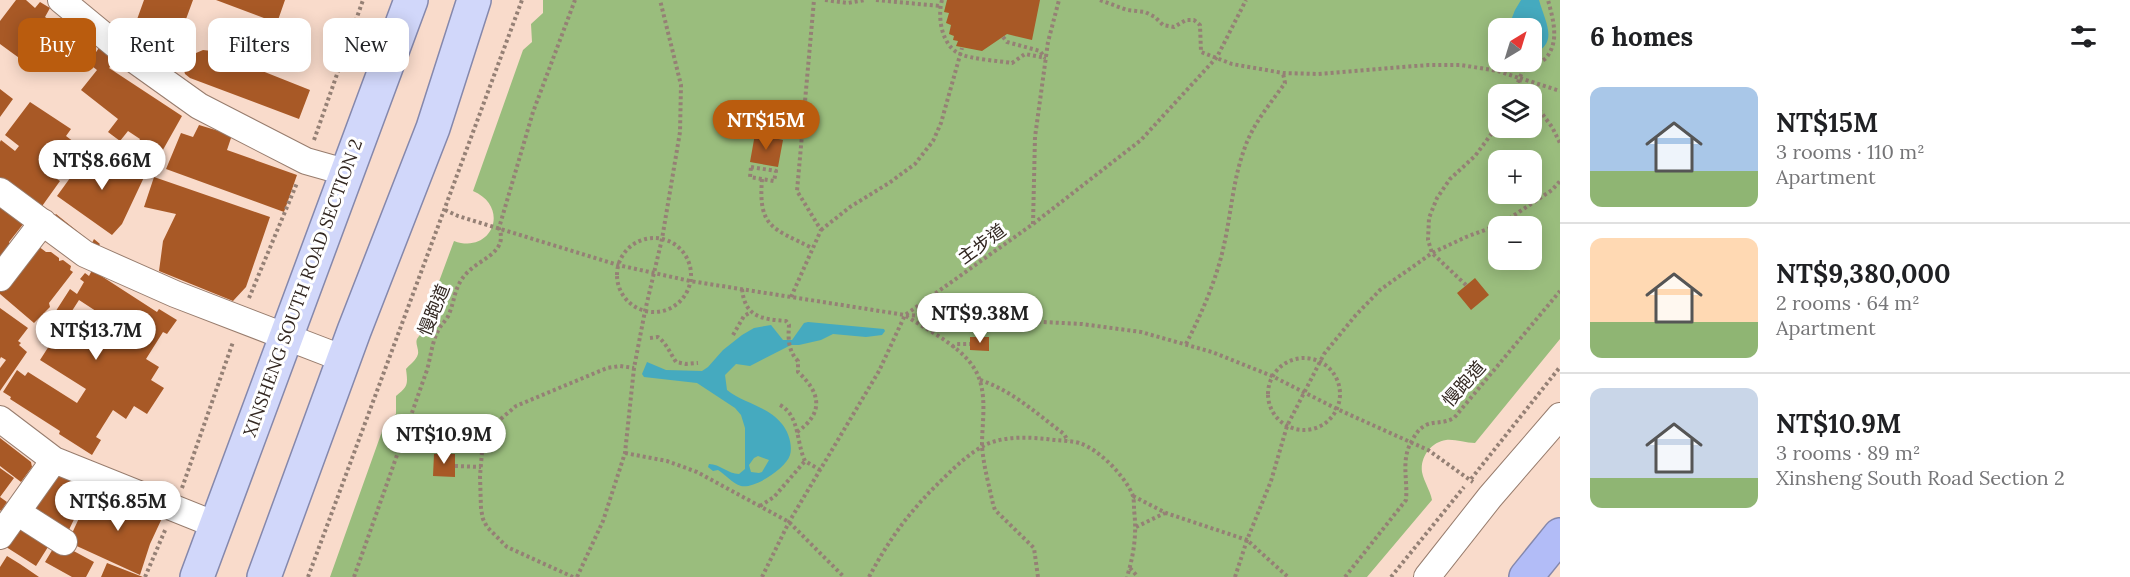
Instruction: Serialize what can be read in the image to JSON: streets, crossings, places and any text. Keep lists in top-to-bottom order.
{
  "streets": {
    "main road": ["XINSHENG SOUTH ROAD SECTION 2"],
    "path": ["主步道", "慢跑道"]
  },
  "north": "top right",
  "page": {
    "heading": "6 homes",
    "map_buttons": ["+", "−"],
    "chip": [
      "Buy",
      "Rent",
      "Filters",
      "New"
    ],
    "list": [
      {
        "name": "NT$15M",
        "note": "3 rooms · 110 m² · Apartment"
      },
      {
        "name": "NT$9,380,000",
        "note": "2 rooms · 64 m² · Apartment"
      },
      {
        "name": "NT$10.9M",
        "note": "3 rooms · 89 m² · Xinsheng South Road Section 2"
      }
    ],
    "price": [
      "NT$15M",
      "NT$8.66M",
      "NT$9.38M",
      "NT$13.7M",
      "NT$10.9M",
      "NT$6.85M"
    ]
  }
}
